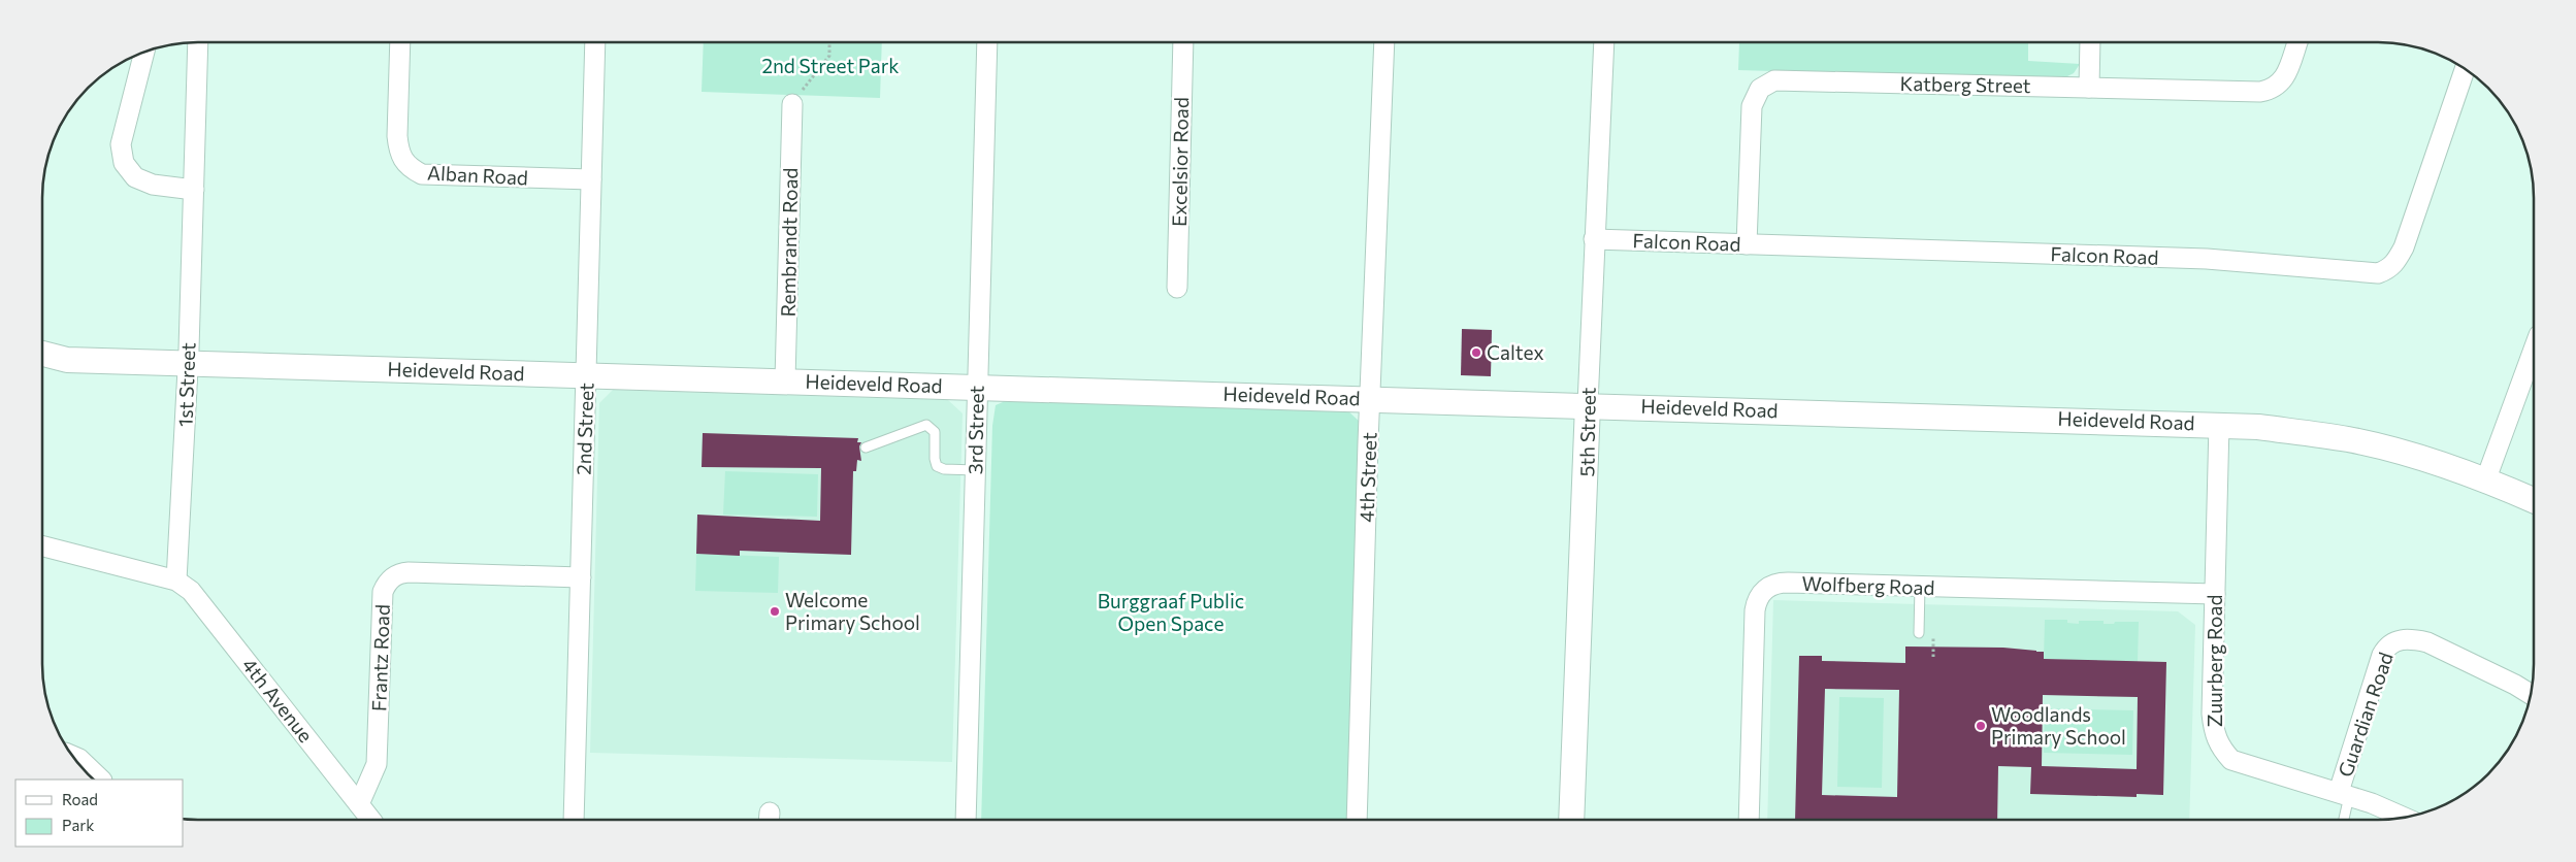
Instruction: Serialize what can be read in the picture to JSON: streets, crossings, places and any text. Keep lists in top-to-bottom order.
{
  "streets": {
    "street": [
      "Katberg Street",
      "Excelsior Road",
      "Alban Road",
      "Rembrandt Road",
      "Falcon Road",
      "Heideveld Road",
      "1st Street",
      "2nd Street",
      "3rd Street",
      "5th Street",
      "4th Street",
      "Wolfberg Road",
      "Frantz Road",
      "Zuurberg Road",
      "4th Avenue",
      "Guardian Road"
    ]
  },
  "crossings": [
    ["Katberg Street", "Falcon Road"],
    ["Alban Road", "2nd Street"],
    ["Rembrandt Road", "Heideveld Road"],
    ["Falcon Road", "5th Street"],
    ["Heideveld Road", "1st Street"],
    ["Heideveld Road", "2nd Street"],
    ["Heideveld Road", "3rd Street"],
    ["Heideveld Road", "5th Street"],
    ["Heideveld Road", "4th Street"],
    ["Heideveld Road", "Zuurberg Road"],
    ["1st Street", "4th Avenue"],
    ["2nd Street", "Frantz Road"],
    ["Wolfberg Road", "Zuurberg Road"],
    ["Frantz Road", "4th Avenue"],
    ["Zuurberg Road", "Guardian Road"]
  ],
  "parks": ["2nd Street Park", "Burggraaf Public Open Space"],
  "places": ["Caltex", "Welcome Primary School", "Woodlands Primary School"],
  "legend": ["Road", "Park"]
}
